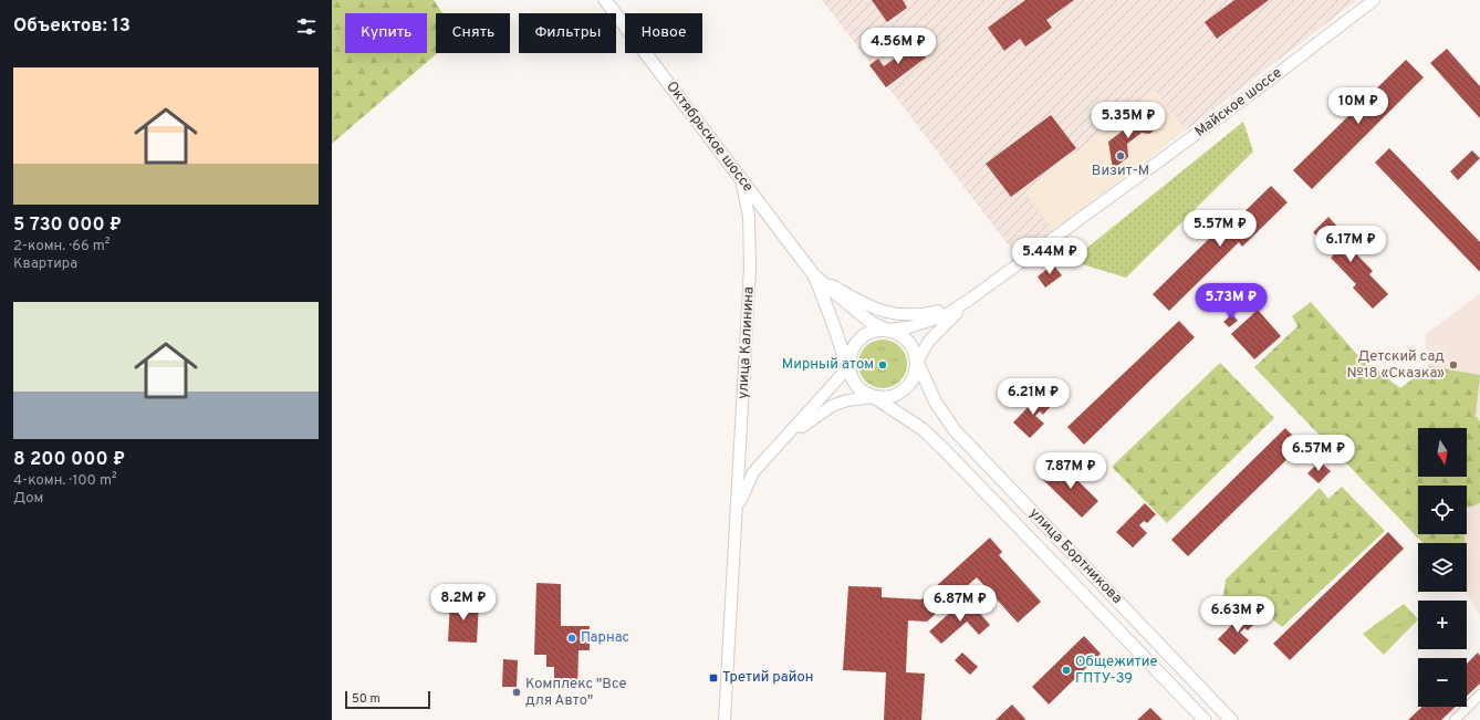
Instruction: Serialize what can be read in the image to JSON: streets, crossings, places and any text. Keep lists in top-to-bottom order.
{
  "streets": {
    "main road": ["Октябрьское шоссе", "улица Бортникова"],
    "street": ["Майское шоссе", "улица Калинина"]
  },
  "crossings": [
    ["Майское шоссе", "Октябрьское шоссе"],
    ["Майское шоссе", "улица Калинина"],
    ["Майское шоссе", "улица Бортникова"],
    ["Октябрьское шоссе", "улица Калинина"],
    ["Октябрьское шоссе", "улица Бортникова"],
    ["улица Калинина", "улица Бортникова"]
  ],
  "places": {
    "other": [
      "Визит-М",
      "Мирный атом",
      "Детский сад №18 «Сказка»",
      "Парнас",
      "Общежитие ГПТУ-39",
      "Комплекс \"Все для Авто\""
    ],
    "transit": ["Третий район"]
  },
  "scale_bar": "50 m",
  "north": "bottom",
  "page": {
    "heading": "Объектов: 13",
    "chip": [
      "Купить",
      "Снять",
      "Фильтры",
      "Новое"
    ],
    "price": [
      "4.56M ₽",
      "10M ₽",
      "5.35M ₽",
      "5.57M ₽",
      "6.17M ₽",
      "5.44M ₽",
      "5.73M ₽",
      "6.21M ₽",
      "6.57M ₽",
      "7.87M ₽",
      "8.2M ₽",
      "6.87M ₽",
      "6.63M ₽"
    ],
    "list": [
      {
        "name": "5 730 000 ₽",
        "note": "2-комн. · 66 m² · Квартира"
      },
      {
        "name": "8 200 000 ₽",
        "note": "4-комн. · 100 m² · Дом"
      }
    ],
    "map_buttons": ["+", "−"],
    "scale": "50 m"
  }
}
